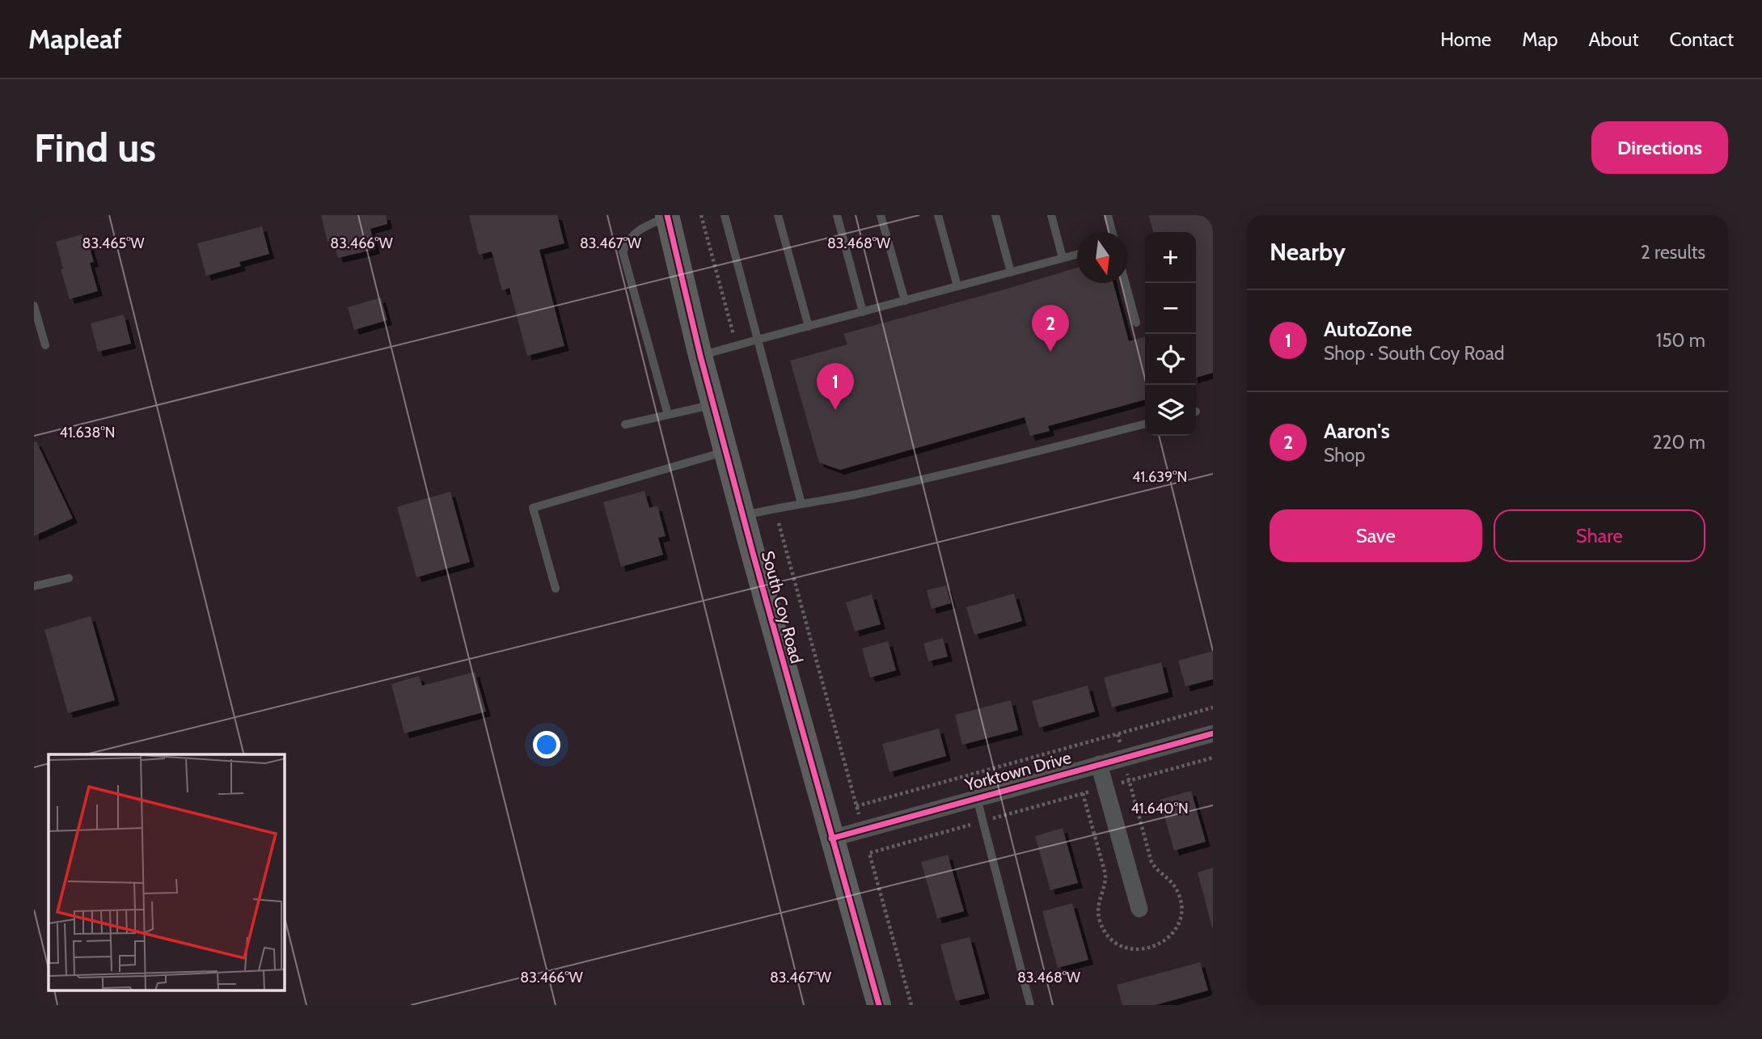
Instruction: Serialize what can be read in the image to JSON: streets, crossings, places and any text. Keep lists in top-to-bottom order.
{
  "streets": {
    "street": ["South Coy Road", "Yorktown Drive"]
  },
  "crossings": [
    ["South Coy Road", "Yorktown Drive"]
  ],
  "north": "bottom",
  "page": {
    "header": "Mapleaf",
    "nav": [
      "Home",
      "Map",
      "About",
      "Contact"
    ],
    "buttons": [
      "Directions",
      ["Save", "Share"]
    ],
    "title": "Find us",
    "heading": ["Nearby", "2 results"],
    "map_buttons": ["+", "−"],
    "list": [
      {
        "mark": "1",
        "name": "AutoZone",
        "note": "Shop · South Coy Road",
        "value": "150 m"
      },
      {
        "mark": "2",
        "name": "Aaron's",
        "note": "Shop",
        "value": "220 m"
      }
    ],
    "pins": ["2", "1"]
  },
  "coordinates": [
    "83.465°W",
    "83.466°W",
    "83.467°W",
    "83.468°W",
    "41.638°N",
    "41.639°N",
    "41.640°N"
  ]
}
